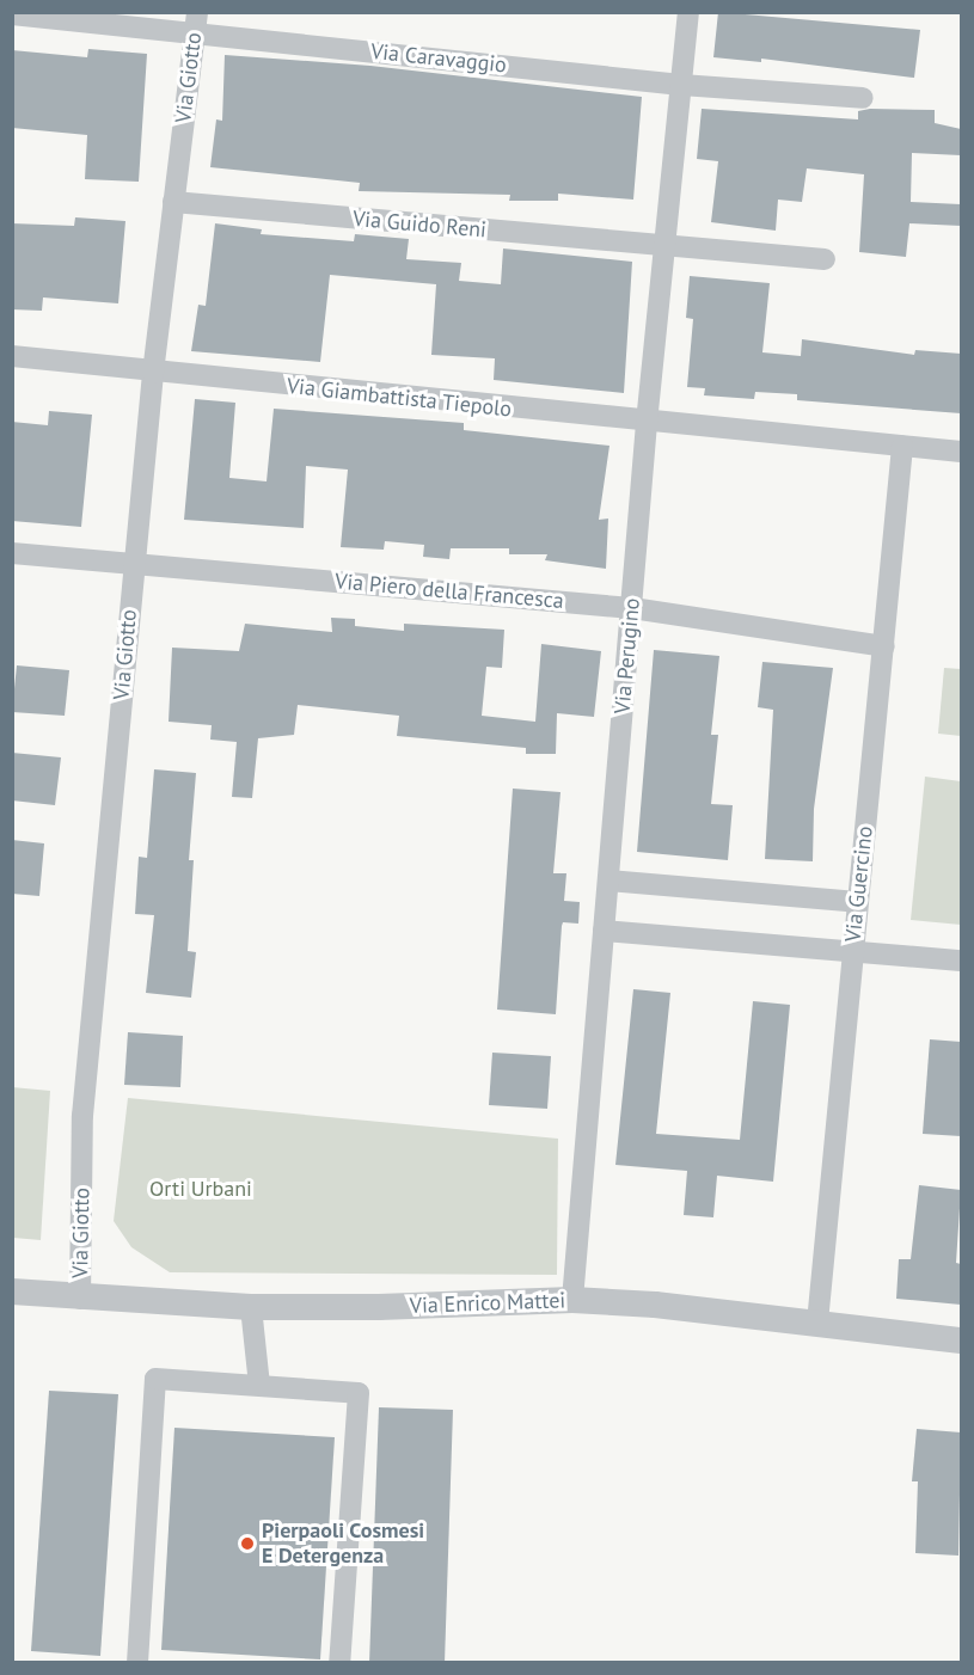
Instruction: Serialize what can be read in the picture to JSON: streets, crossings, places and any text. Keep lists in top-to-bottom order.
{
  "streets": {
    "street": [
      "Via Caravaggio",
      "Via Giotto",
      "Via Guido Reni",
      "Via Giambattista Tiepolo",
      "Via Piero della Francesca",
      "Via Perugino",
      "Via Guercino",
      "Via Enrico Mattei"
    ]
  },
  "crossings": [
    ["Via Caravaggio", "Via Giotto"],
    ["Via Caravaggio", "Via Perugino"],
    ["Via Giotto", "Via Guido Reni"],
    ["Via Giotto", "Via Giambattista Tiepolo"],
    ["Via Giotto", "Via Piero della Francesca"],
    ["Via Giotto", "Via Enrico Mattei"],
    ["Via Guido Reni", "Via Perugino"],
    ["Via Giambattista Tiepolo", "Via Perugino"],
    ["Via Giambattista Tiepolo", "Via Guercino"],
    ["Via Piero della Francesca", "Via Perugino"],
    ["Via Piero della Francesca", "Via Guercino"],
    ["Via Perugino", "Via Enrico Mattei"],
    ["Via Guercino", "Via Enrico Mattei"]
  ],
  "parks": ["Orti Urbani"],
  "places": ["Pierpaoli Cosmesi E Detergenza"]
}
